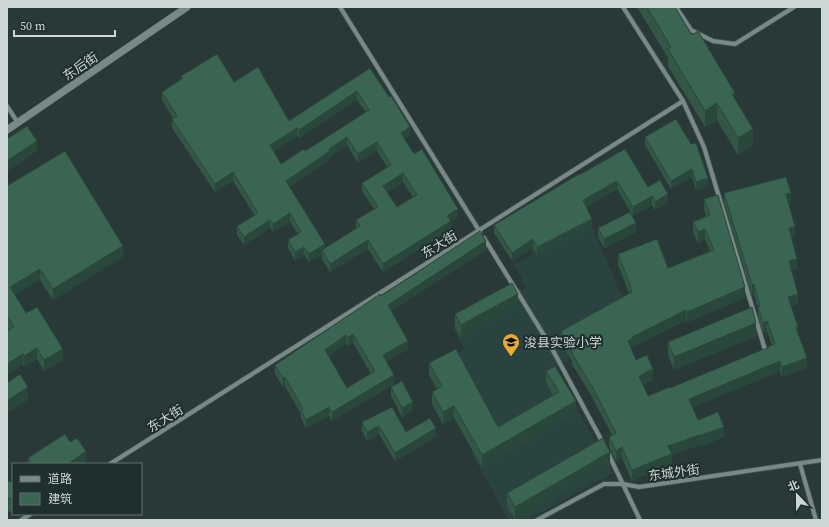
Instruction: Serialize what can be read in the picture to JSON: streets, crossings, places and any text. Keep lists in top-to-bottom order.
{
  "streets": {
    "street": ["东后街", "东大街", "东城外街"]
  },
  "places": {
    "school or university": ["浚县实验小学"]
  },
  "legend": ["道路", "建筑"],
  "scale_bar": "50 m",
  "north": "top"
}
